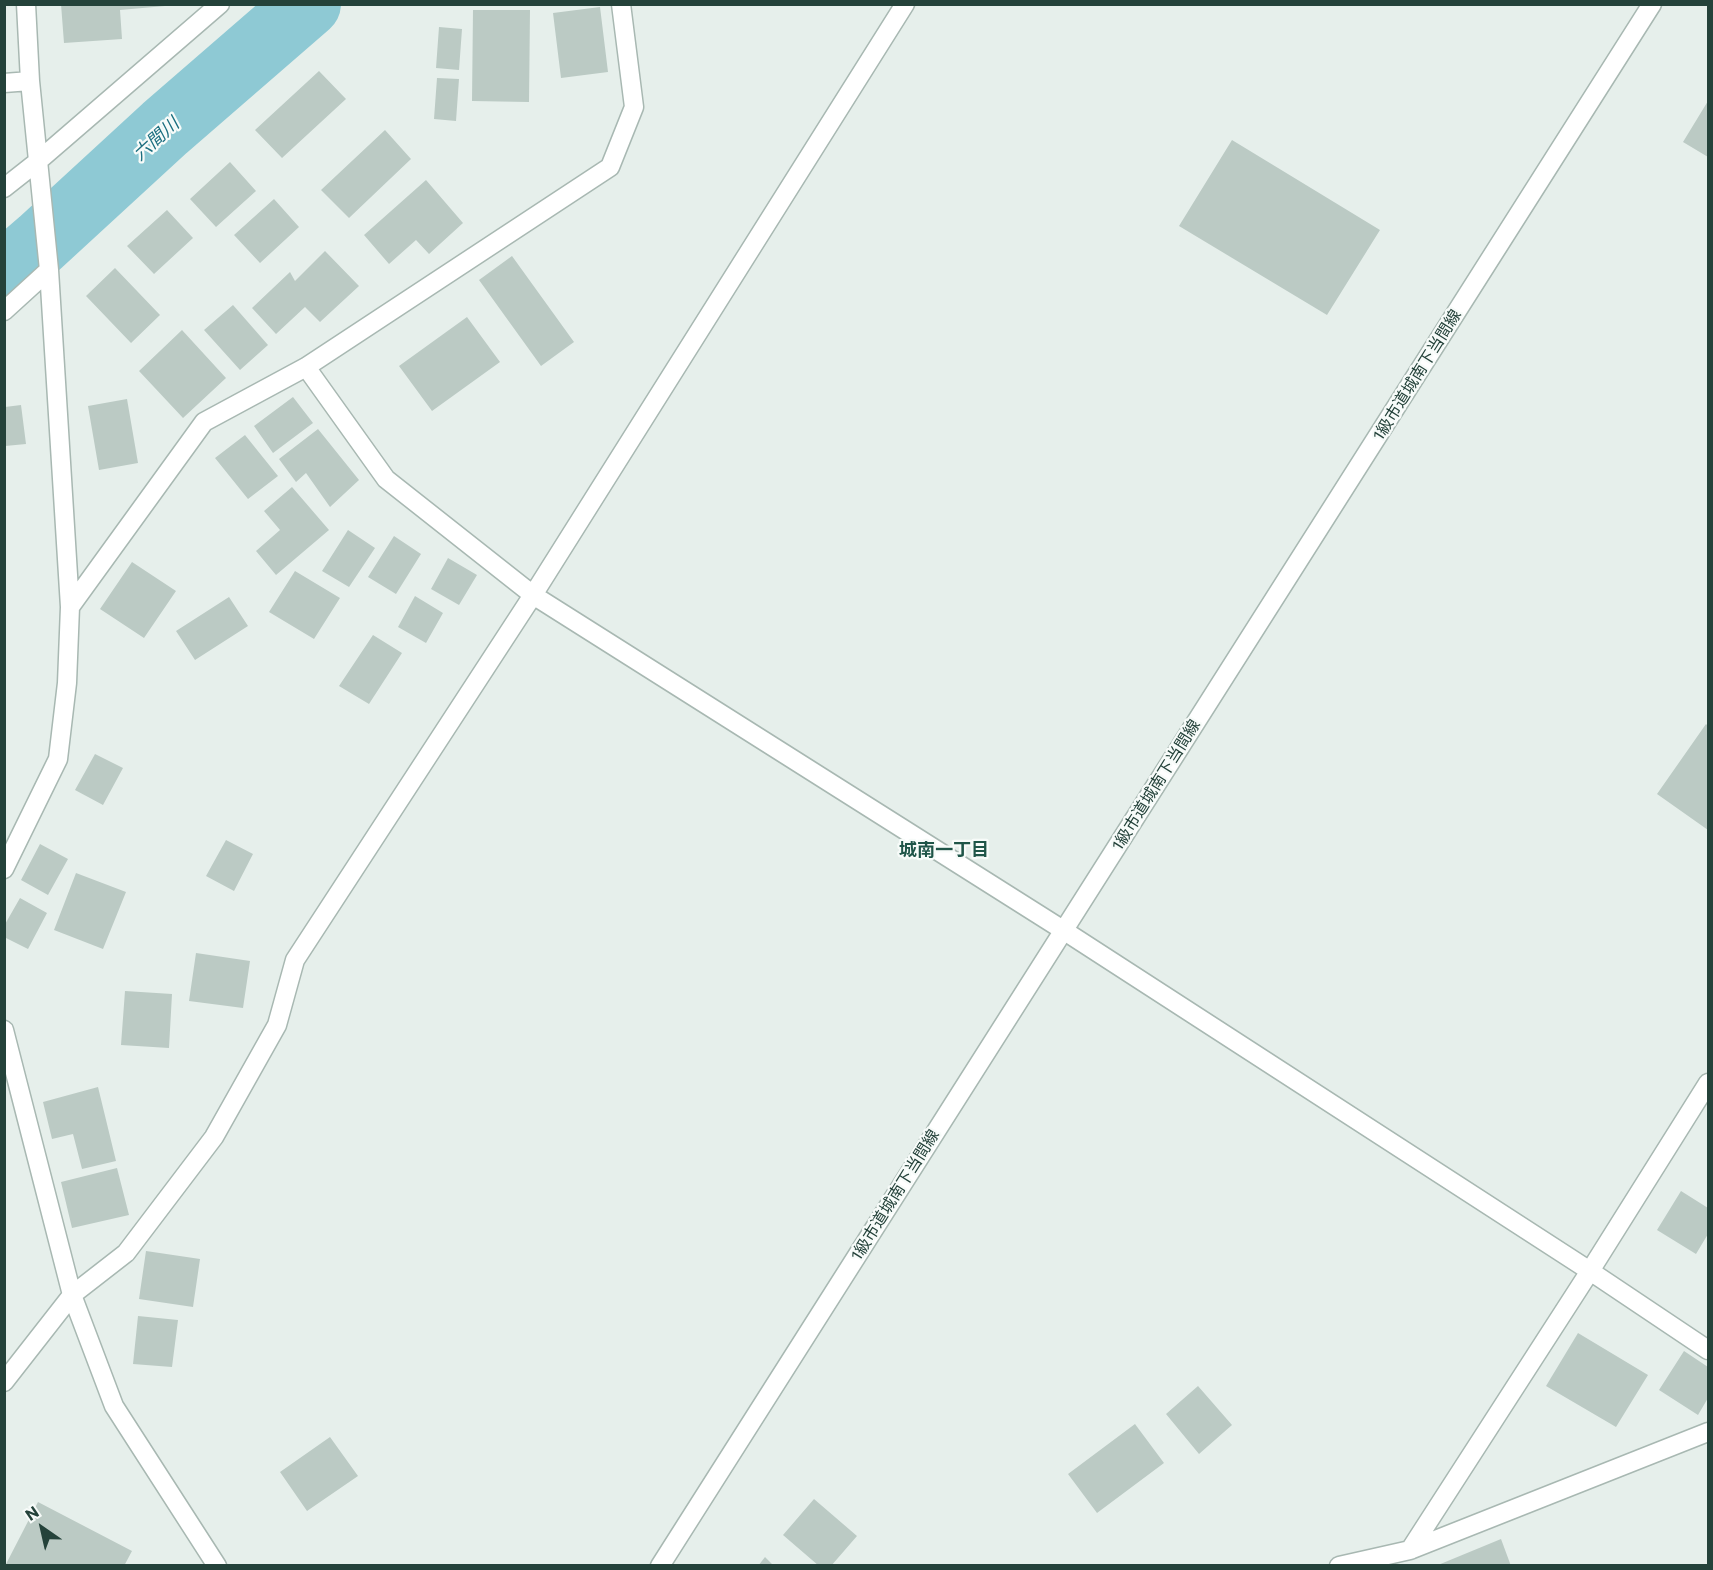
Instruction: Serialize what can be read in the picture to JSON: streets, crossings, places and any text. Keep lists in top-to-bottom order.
{
  "streets": {
    "street": ["1級市道城南下当間線"]
  },
  "districts": ["城南一丁目"],
  "water": ["六間川"],
  "north": "top left"
}
